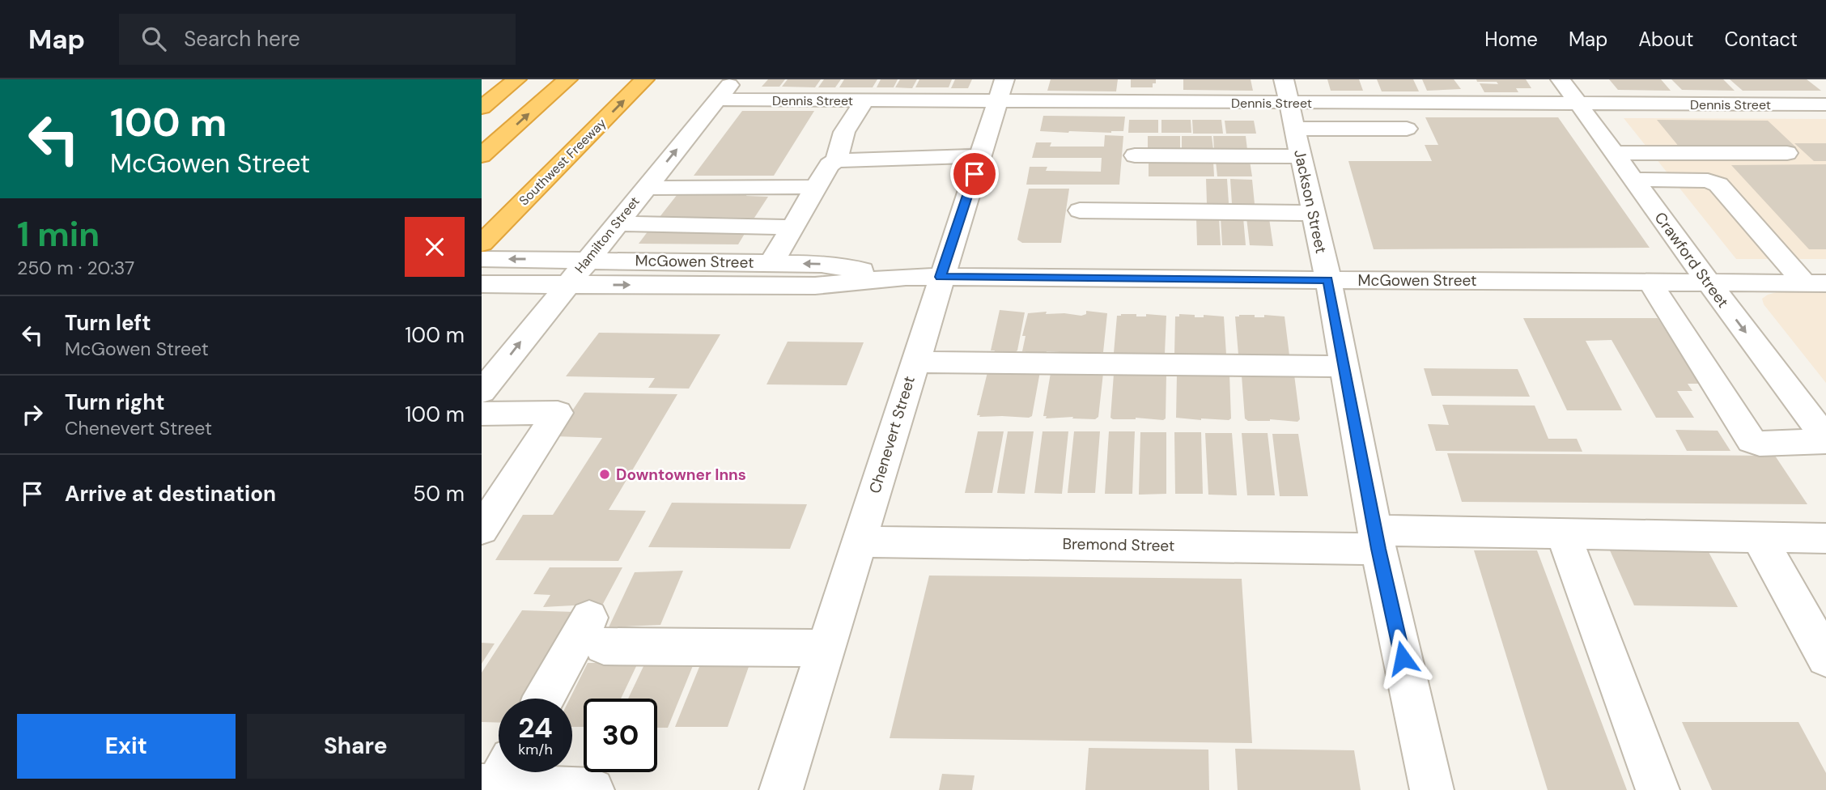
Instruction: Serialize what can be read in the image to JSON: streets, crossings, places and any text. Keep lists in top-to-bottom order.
{
  "streets": {
    "highway": ["Southwest Freeway"],
    "street": [
      "Dennis Street",
      "Jackson Street",
      "Hamilton Street",
      "Crawford Street",
      "McGowen Street",
      "Chenevert Street",
      "Bremond Street"
    ]
  },
  "crossings": [
    ["Dennis Street", "Jackson Street"],
    ["Dennis Street", "Hamilton Street"],
    ["Dennis Street", "Crawford Street"],
    ["Dennis Street", "Chenevert Street"],
    ["Jackson Street", "McGowen Street"],
    ["Jackson Street", "Bremond Street"],
    ["Hamilton Street", "McGowen Street"],
    ["Crawford Street", "McGowen Street"],
    ["McGowen Street", "Chenevert Street"],
    ["Chenevert Street", "Bremond Street"]
  ],
  "one_way": ["Crawford Street"],
  "places": ["Downtowner Inns"],
  "page": {
    "header": "Map",
    "search": "Search here",
    "nav": [
      "Home",
      "Map",
      "About",
      "Contact"
    ],
    "turn": ["100 m", "McGowen Street"],
    "heading": ["1 min", "250 m · 20:37"],
    "list": [
      {
        "name": "Turn left",
        "note": "McGowen Street",
        "value": "100 m"
      },
      {
        "name": "Turn right",
        "note": "Chenevert Street",
        "value": "100 m"
      },
      {
        "name": "Arrive at destination",
        "value": "50 m"
      }
    ],
    "speed": "24 km/h",
    "limit": "30",
    "buttons": ["Exit", "Share"]
  }
}
